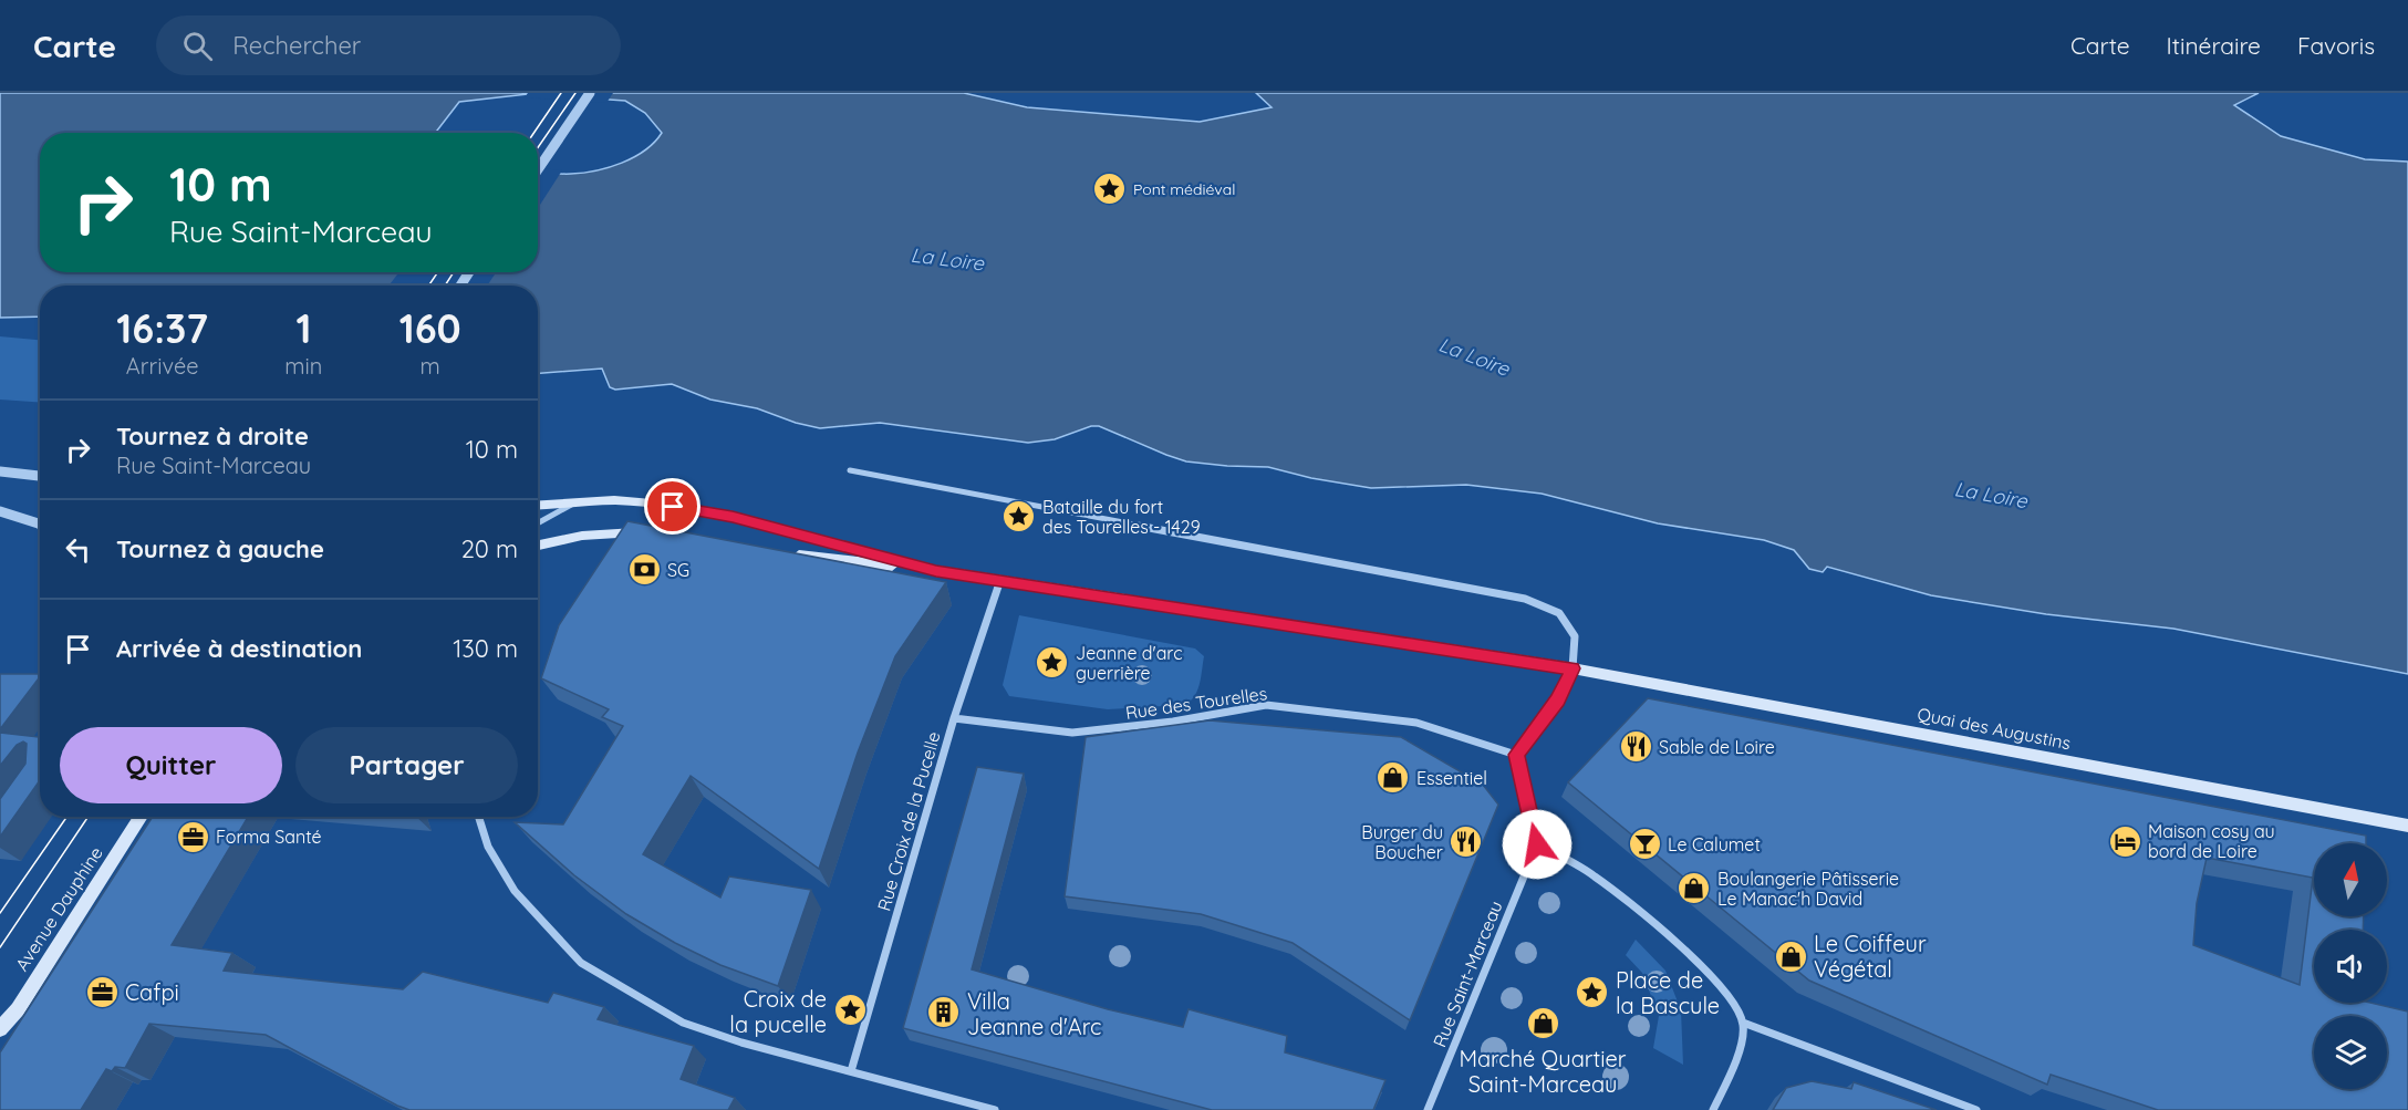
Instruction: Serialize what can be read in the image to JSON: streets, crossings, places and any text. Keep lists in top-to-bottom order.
{
  "streets": {
    "main road": ["Quai des Augustins", "Avenue Dauphine"],
    "street": ["Rue des Tourelles", "Rue Croix de la Pucelle", "Rue Saint-Marceau"]
  },
  "crossings": [
    ["Rue des Tourelles", "Rue Croix de la Pucelle"],
    ["Quai des Augustins", "Rue Croix de la Pucelle"]
  ],
  "water": ["La Loire"],
  "places": {
    "place": [
      "Pont médiéval",
      "Bataille du fort des Tourelles - 1429",
      "Jeanne d'arc guerrière",
      "Place de la Bascule",
      "Croix de la pucelle"
    ],
    "bank": ["SG"],
    "restaurant": ["Sable de Loire", "Burger du Boucher"],
    "shop": [
      "Essentiel",
      "Boulangerie Pâtisserie Le Manac'h David",
      "Le Coiffeur Végétal",
      "Marché Quartier Saint-Marceau"
    ],
    "office": ["Forma Santé", "Cafpi"],
    "hotel": ["Maison cosy au bord de Loire"],
    "bar": ["Le Calumet"],
    "building": ["Villa Jeanne d'Arc"]
  },
  "north": "top",
  "page": {
    "header": "Carte",
    "search": "Rechercher",
    "nav": ["Carte", "Itinéraire", "Favoris"],
    "turn": ["10 m", "Rue Saint-Marceau"],
    "eta": [
      "16:37",
      "Arrivée",
      "1",
      "min",
      "160",
      "m"
    ],
    "list": [
      {
        "name": "Tournez à droite",
        "note": "Rue Saint-Marceau",
        "value": "10 m"
      },
      {
        "name": "Tournez à gauche",
        "value": "20 m"
      },
      {
        "name": "Arrivée à destination",
        "value": "130 m"
      }
    ],
    "buttons": ["Quitter", "Partager"]
  }
}
